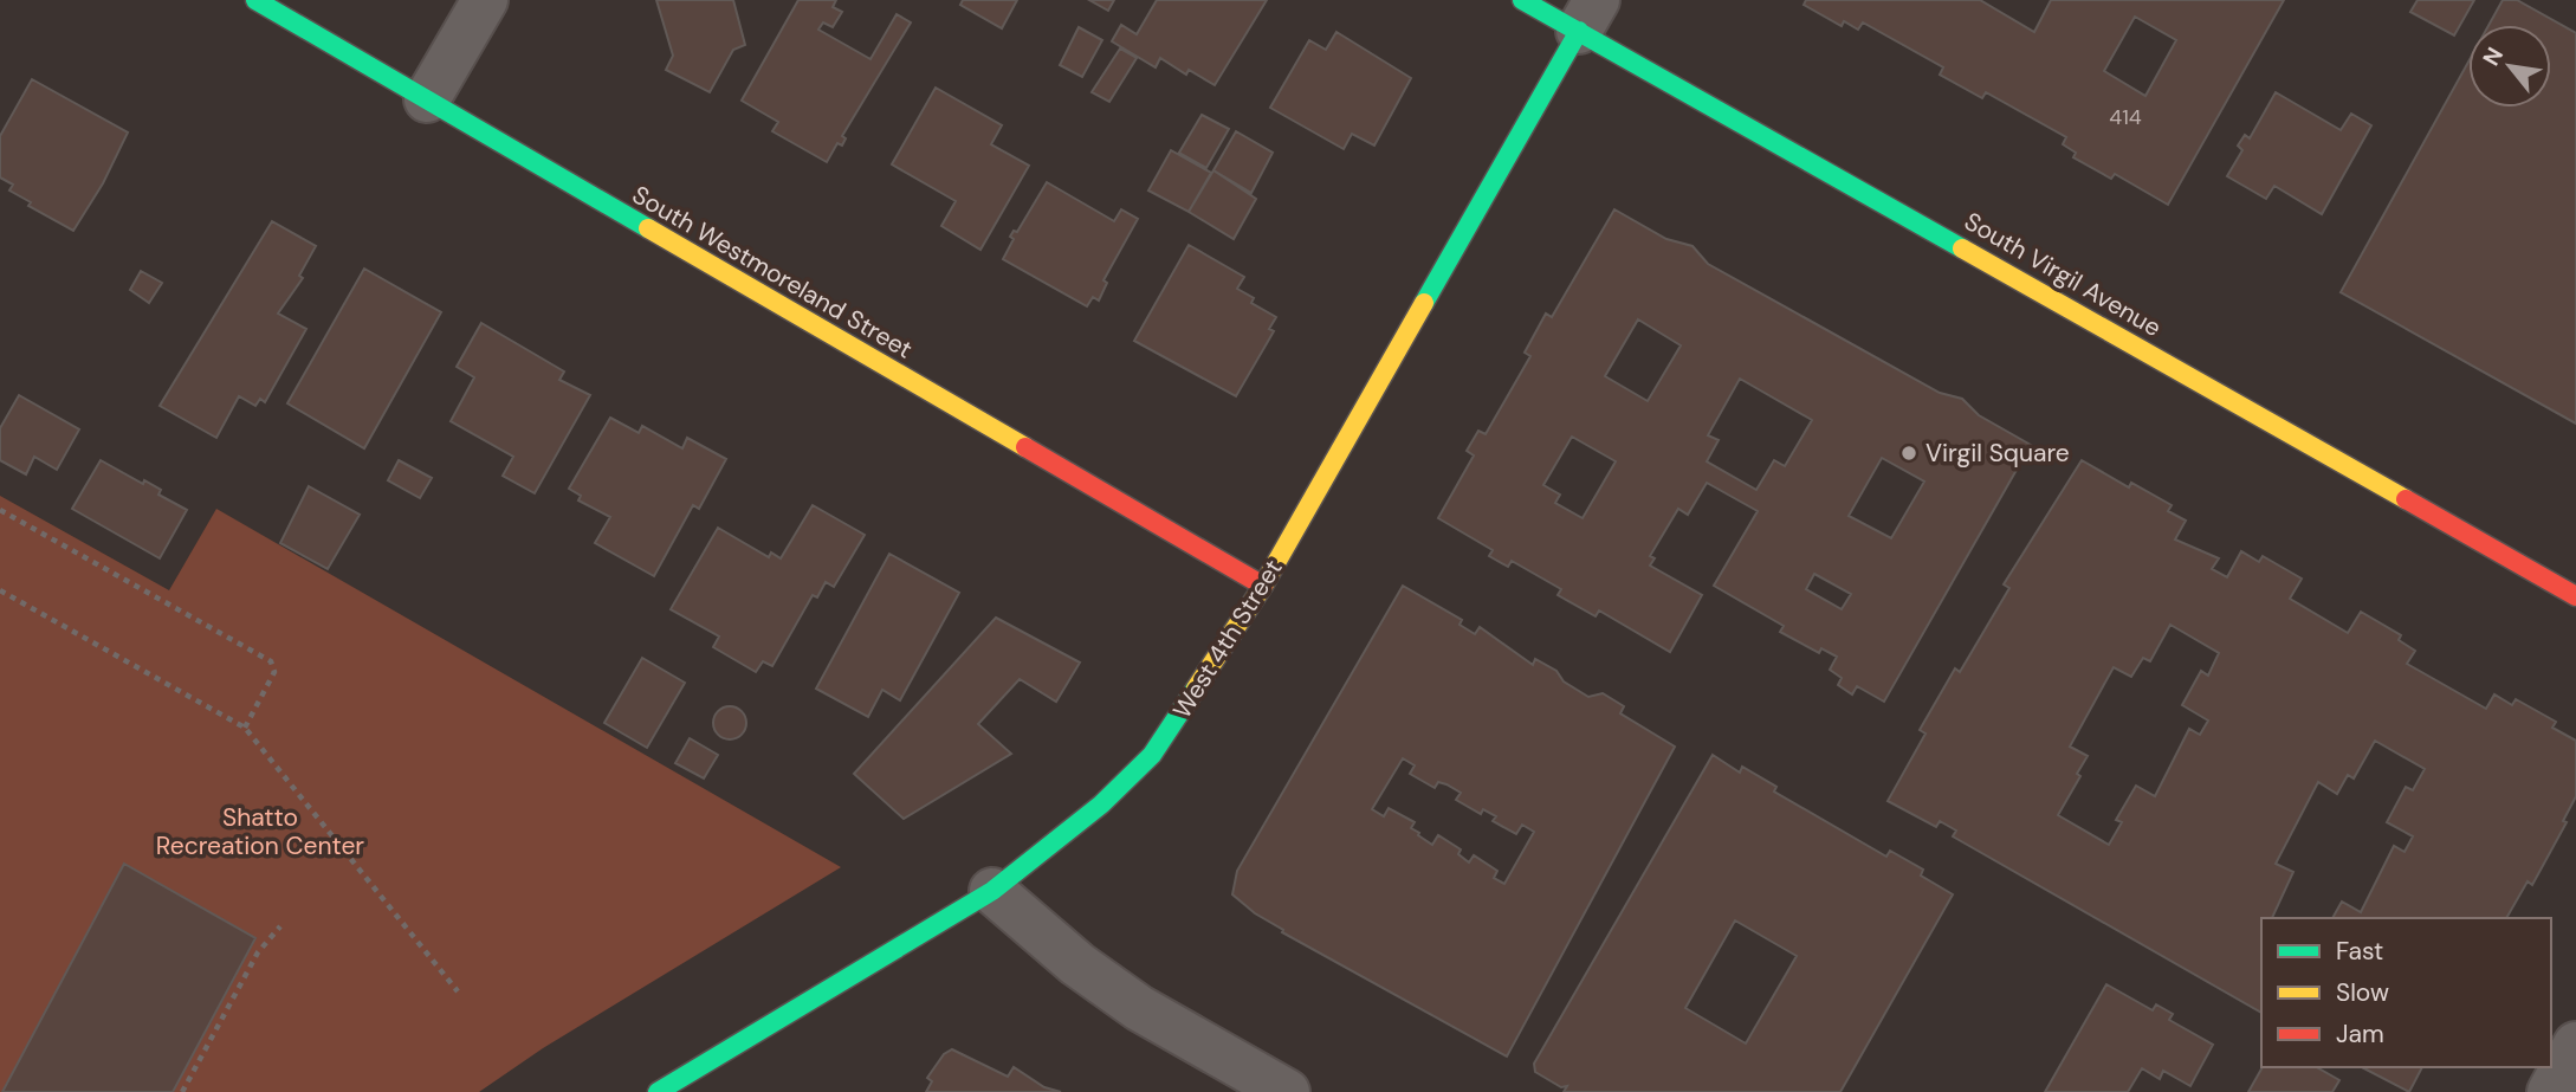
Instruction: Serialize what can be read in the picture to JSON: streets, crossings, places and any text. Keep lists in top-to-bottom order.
{
  "streets": {
    "street": ["South Westmoreland Street", "South Virgil Avenue", "West 4th Street"]
  },
  "crossings": [
    ["South Westmoreland Street", "West 4th Street"],
    ["South Virgil Avenue", "West 4th Street"]
  ],
  "parks": ["Shatto Recreation Center"],
  "places": ["Virgil Square"],
  "house_numbers": ["414"],
  "legend": ["Fast", "Slow", "Jam"],
  "north": "top left"
}
